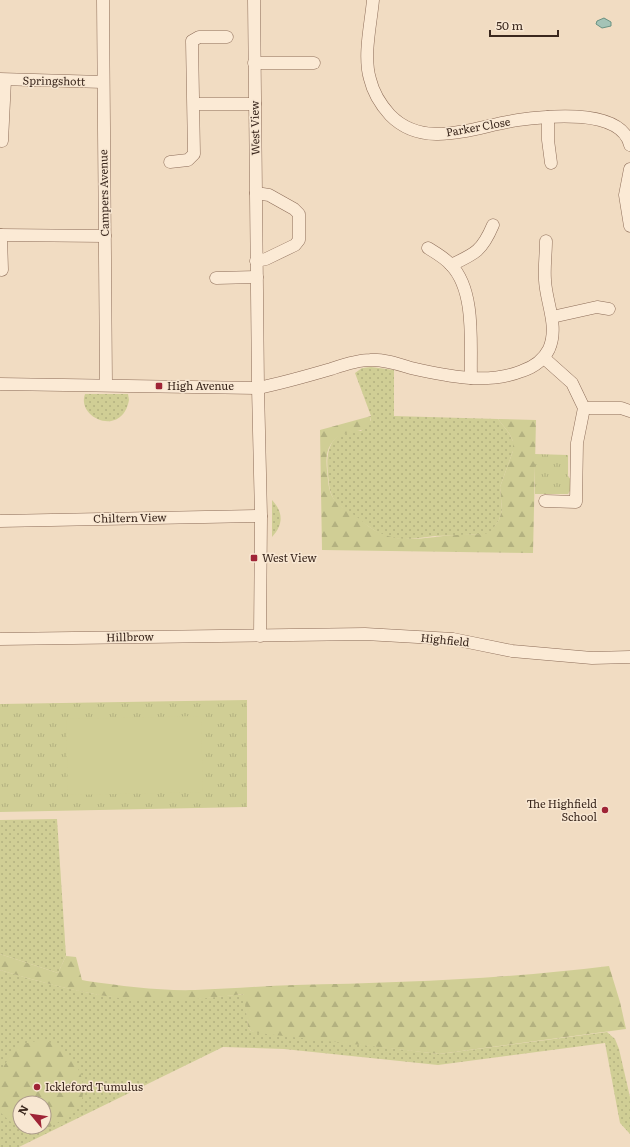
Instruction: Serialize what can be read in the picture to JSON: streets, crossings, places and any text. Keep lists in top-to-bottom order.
{
  "streets": {
    "street": [
      "Springshott",
      "Parker Close",
      "West View",
      "Campers Avenue",
      "Chiltern View",
      "Hillbrow",
      "Highfield"
    ]
  },
  "crossings": [
    ["Springshott", "Campers Avenue"],
    ["West View", "Chiltern View"],
    ["West View", "Hillbrow"],
    ["West View", "Highfield"],
    ["Hillbrow", "Highfield"]
  ],
  "places": {
    "transit": ["High Avenue", "West View"],
    "other": ["The Highfield School", "Ickleford Tumulus"]
  },
  "scale_bar": "50 m",
  "north": "top left"
}
